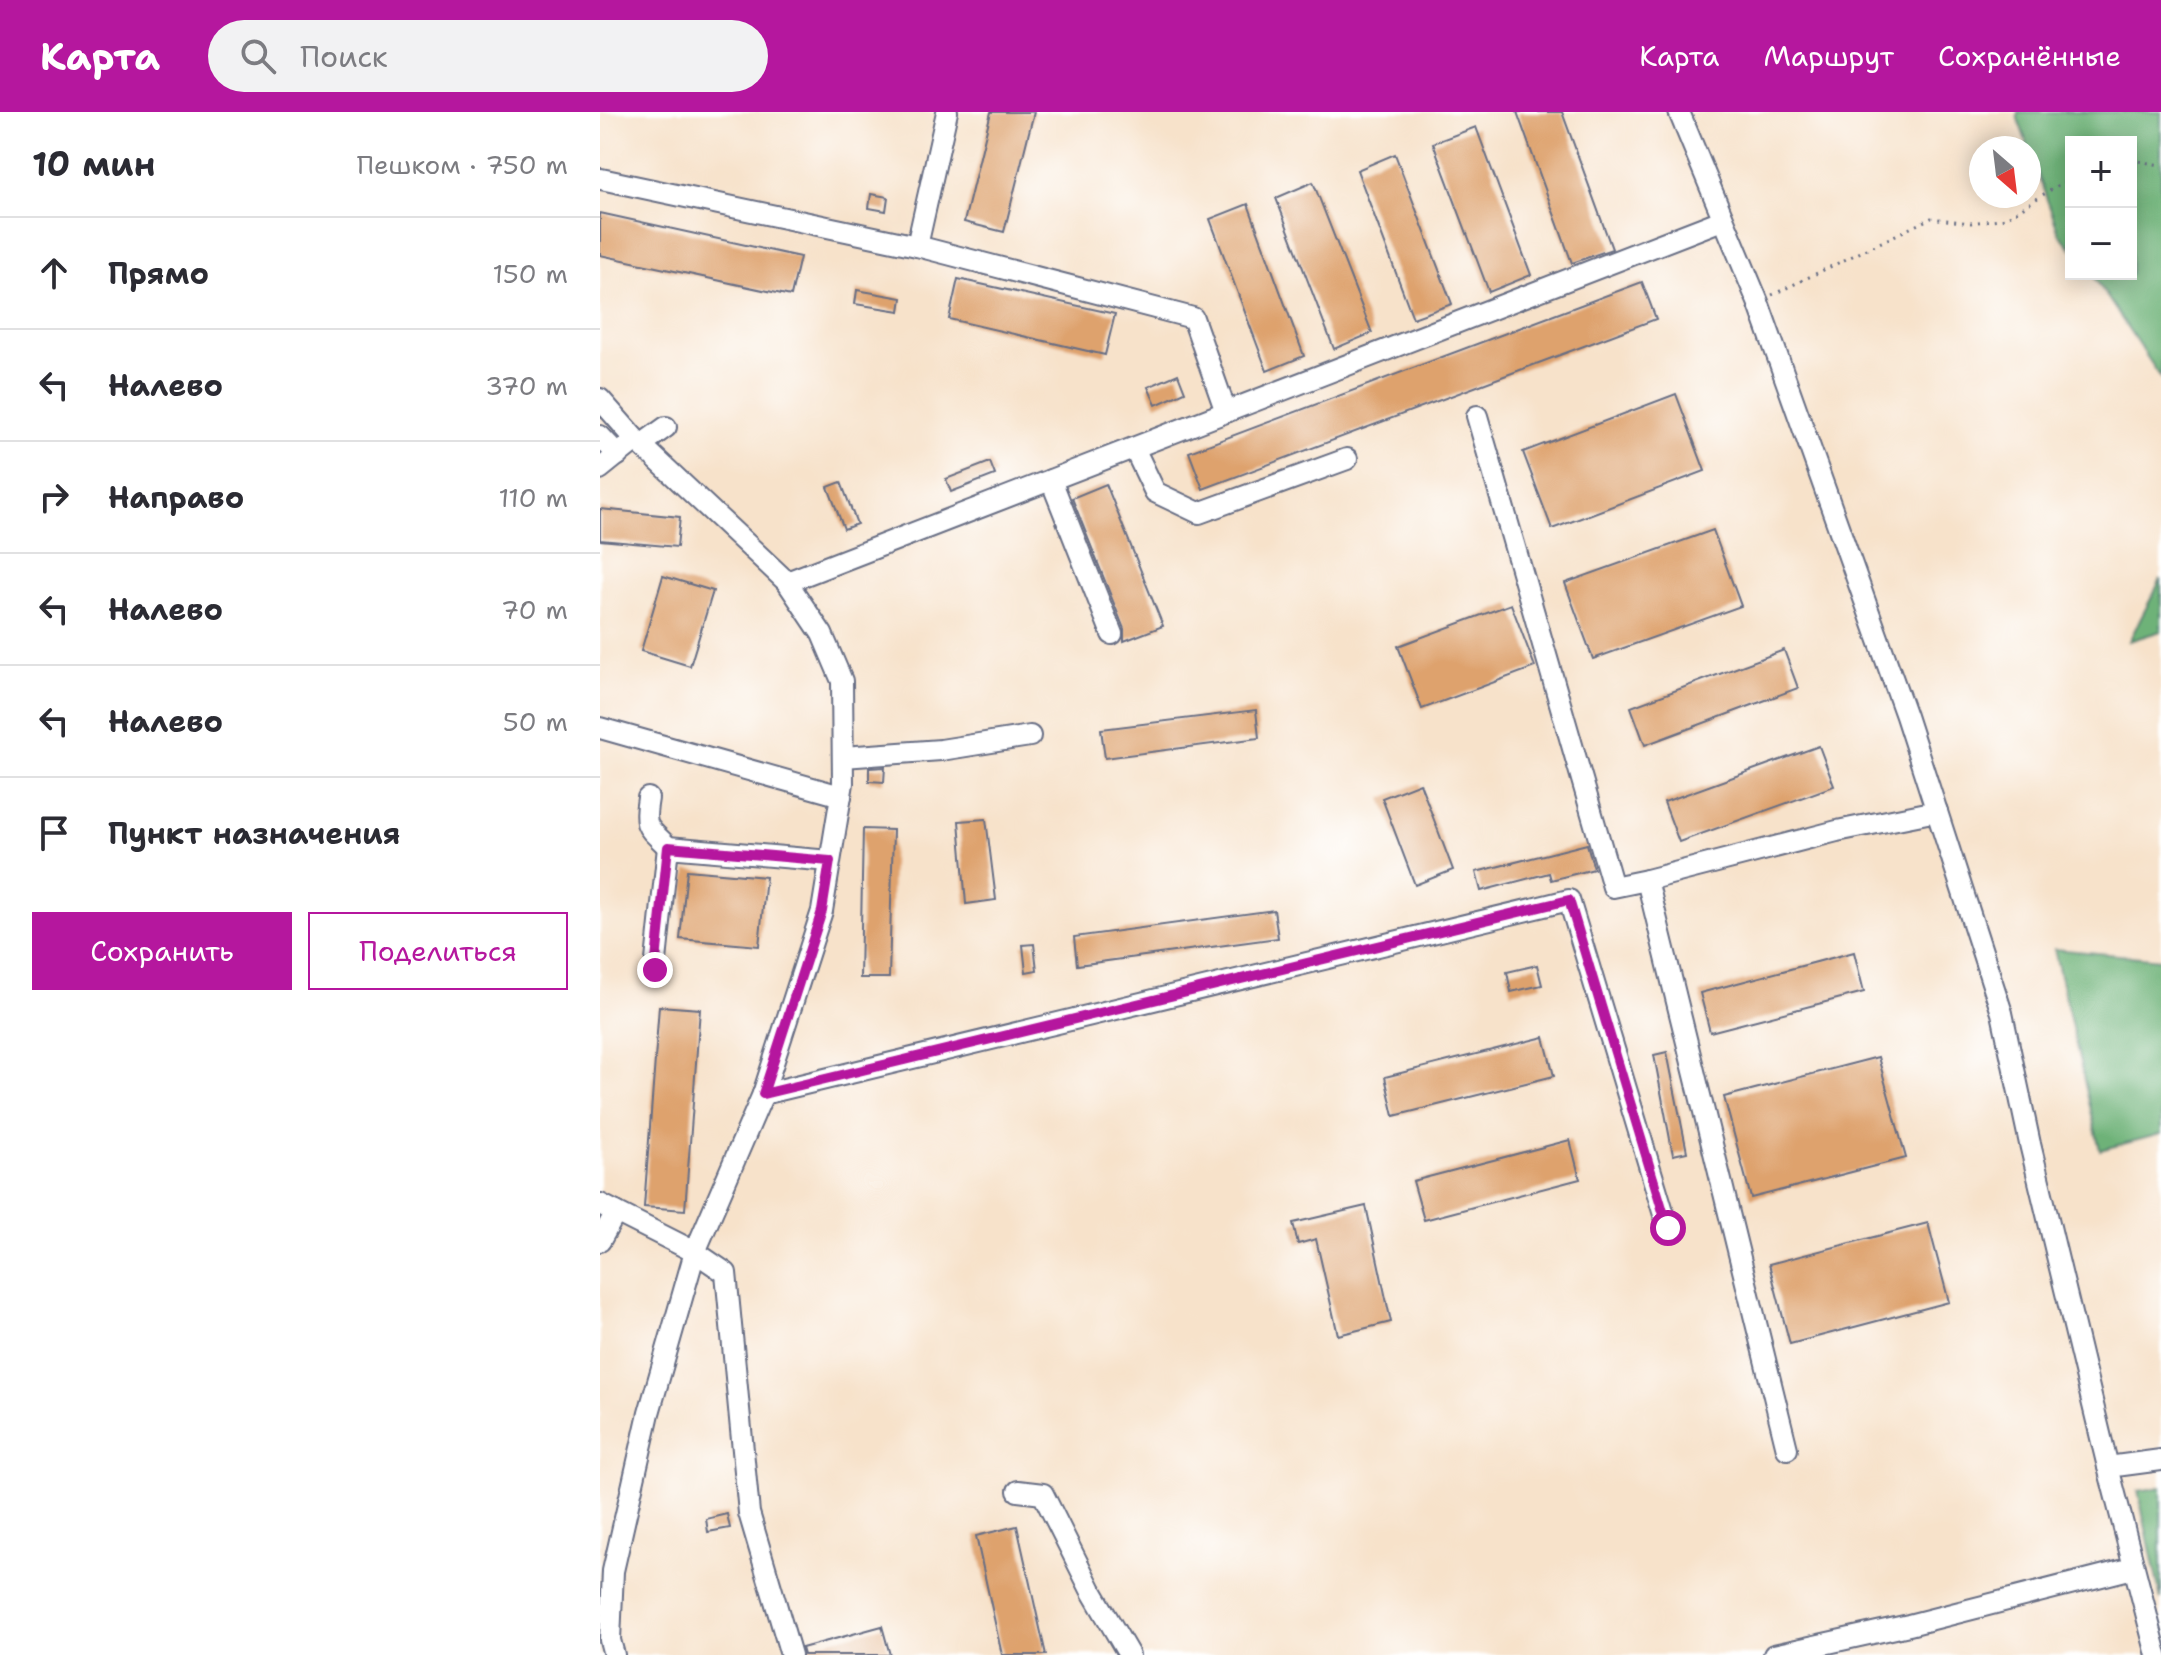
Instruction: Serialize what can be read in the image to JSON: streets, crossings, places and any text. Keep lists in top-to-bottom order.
{
  "north": "bottom right",
  "page": {
    "header": "Карта",
    "search": "Поиск",
    "nav": ["Карта", "Маршрут", "Сохранённые"],
    "heading": ["10 мин", "Пешком · 750 m"],
    "map_buttons": ["+", "−"],
    "list": [
      ["Прямо", "150 m"],
      ["Налево", "370 m"],
      ["Направо", "110 m"],
      ["Налево", "70 m"],
      ["Налево", "50 m"],
      "Пункт назначения"
    ],
    "buttons": ["Сохранить", "Поделиться"]
  }
}
